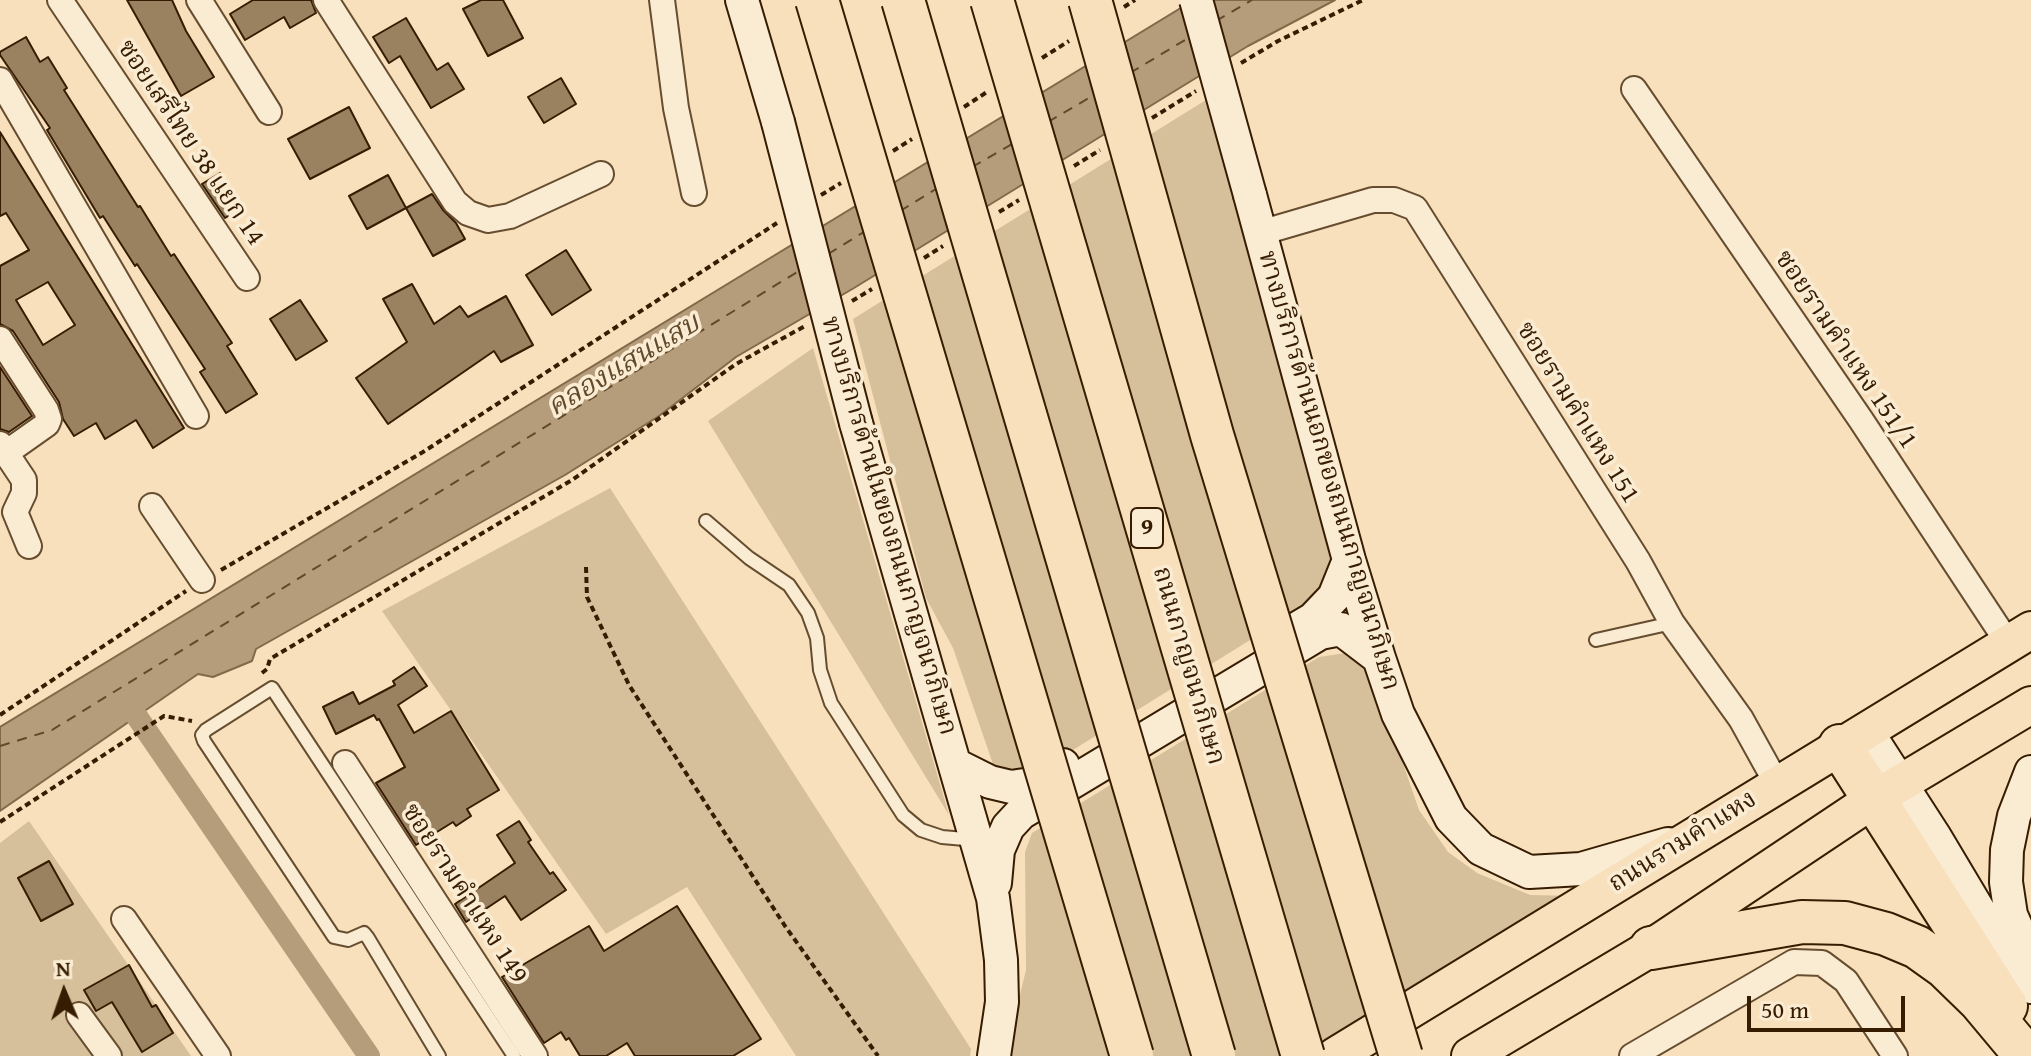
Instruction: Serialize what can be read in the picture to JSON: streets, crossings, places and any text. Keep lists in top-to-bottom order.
{
  "streets": {
    "highway": ["9", "ถนนกาญจนาภิเษก"],
    "main road": ["ทางบริการด้านนอกของถนนกาญจนาภิเษก", "ทางบริการด้านในของถนนกาญจนาภิเษก", "ถนนรามคำแหง"],
    "street": [
      "ซอยเสรีไทย 38 แยก 14",
      "ซอยรามคำแหง 151/1",
      "ซอยรามคำแหง 151",
      "ซอยรามคำแหง 149"
    ]
  },
  "crossings": [
    ["ซอยรามคำแหง 151/1", "ถนนรามคำแหง"],
    ["ซอยรามคำแหง 151", "ทางบริการด้านนอกของถนนกาญจนาภิเษก"],
    ["ซอยรามคำแหง 151", "ถนนรามคำแหง"],
    ["ทางบริการด้านนอกของถนนกาญจนาภิเษก", "ถนนรามคำแหง"]
  ],
  "water": ["คลองแสนแสบ"],
  "scale_bar": "50 m",
  "north": "top"
}
